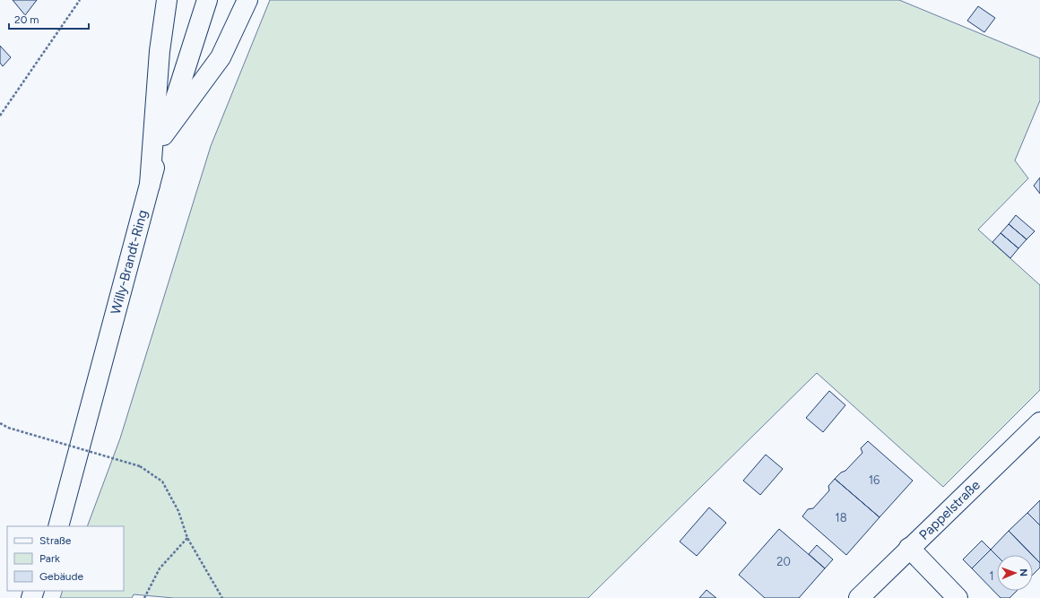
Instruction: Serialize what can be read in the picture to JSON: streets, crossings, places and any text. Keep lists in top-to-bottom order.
{
  "streets": {
    "street": ["Willy-Brandt-Ring", "Pappelstraße"]
  },
  "house_numbers": [
    "16",
    "18",
    "20",
    "1"
  ],
  "legend": ["Straße", "Park", "Gebäude"],
  "scale_bar": "20 m",
  "north": "right"
}
